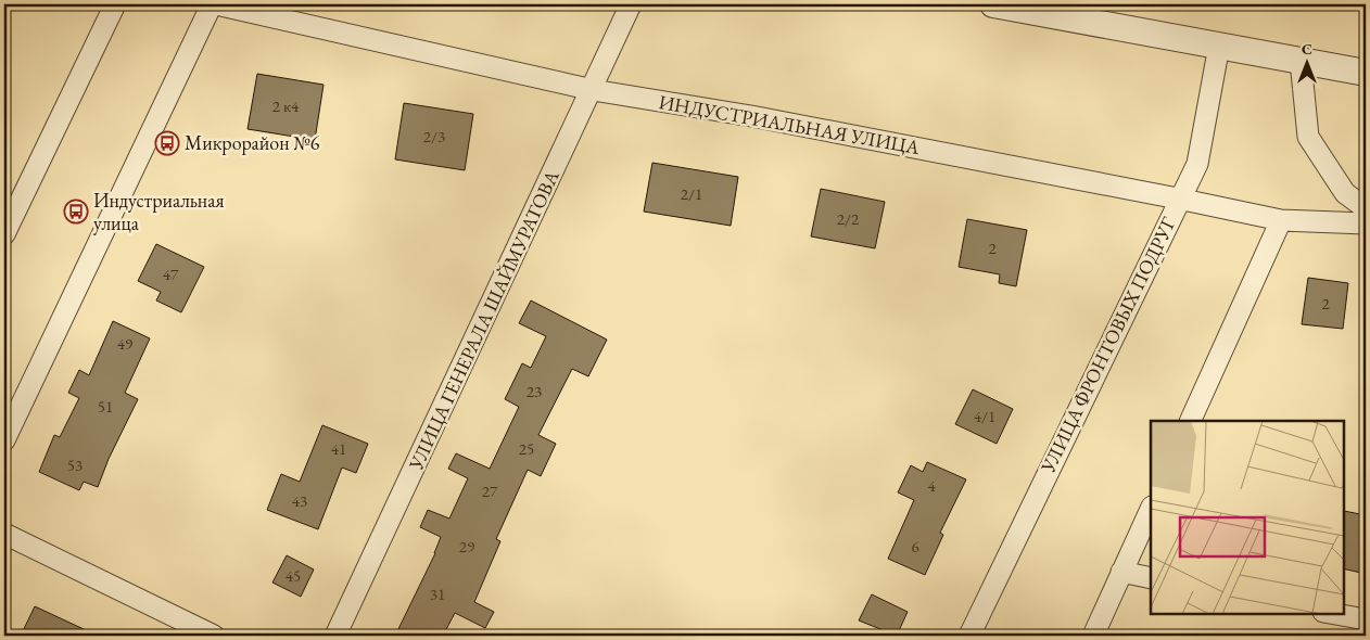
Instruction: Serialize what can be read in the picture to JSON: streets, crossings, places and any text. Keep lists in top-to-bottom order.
{
  "streets": {
    "street": ["ИНДУСТРИАЛЬНАЯ УЛИЦА", "УЛИЦА ГЕНЕРАЛА ШАЙМУРАТОВА", "УЛИЦА ФРОНТОВЫХ ПОДРУГ"]
  },
  "crossings": [
    ["ИНДУСТРИАЛЬНАЯ УЛИЦА", "УЛИЦА ГЕНЕРАЛА ШАЙМУРАТОВА"],
    ["ИНДУСТРИАЛЬНАЯ УЛИЦА", "УЛИЦА ФРОНТОВЫХ ПОДРУГ"]
  ],
  "places": {
    "bus stop": ["Микрорайон №6", "Индустриальная улица"]
  },
  "house_numbers": [
    "2 к4",
    "2/3",
    "2/1",
    "2/2",
    "2",
    "47",
    "2",
    "49",
    "23",
    "51",
    "4/1",
    "41",
    "25",
    "53",
    "4",
    "27",
    "43",
    "29",
    "6",
    "45",
    "31"
  ],
  "north": "top"
}
